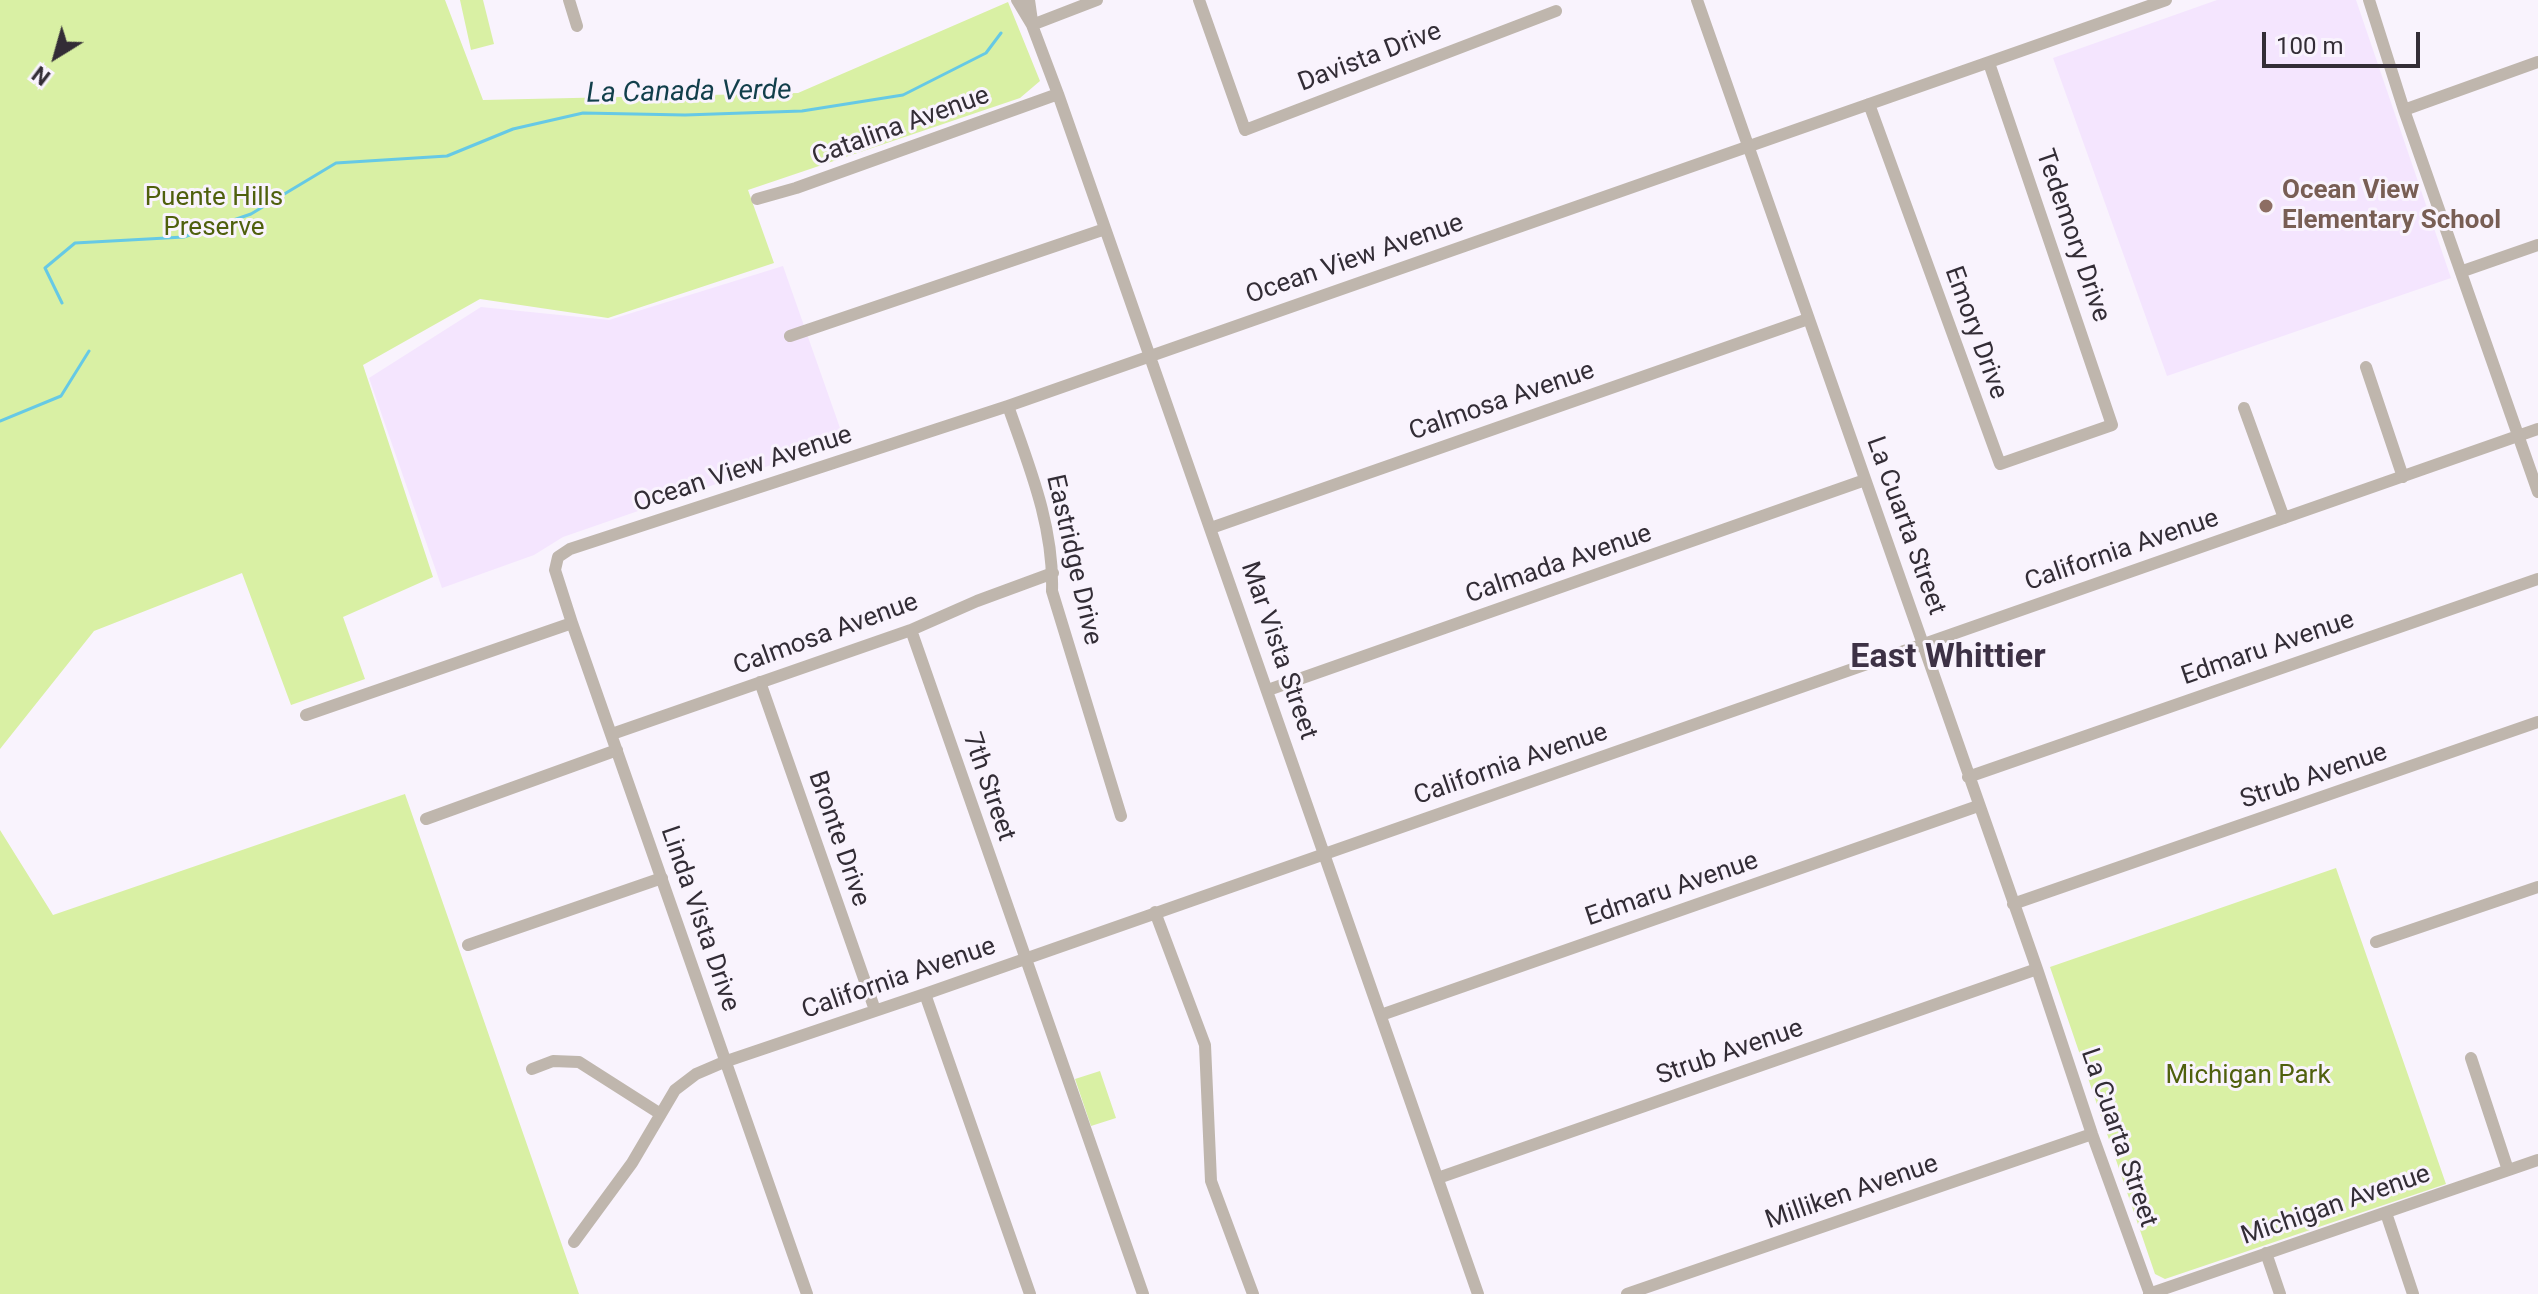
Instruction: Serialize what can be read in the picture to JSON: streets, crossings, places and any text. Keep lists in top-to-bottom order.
{
  "streets": {
    "street": [
      "Davista Drive",
      "Catalina Avenue",
      "Tedemory Drive",
      "Ocean View Avenue",
      "Emory Drive",
      "Calmosa Avenue",
      "La Cuarta Street",
      "California Avenue",
      "Eastridge Drive",
      "Calmada Avenue",
      "Edmaru Avenue",
      "Mar Vista Street",
      "Strub Avenue",
      "7th Street",
      "Bronte Drive",
      "Linda Vista Drive",
      "Milliken Avenue",
      "Michigan Avenue"
    ]
  },
  "crossings": [
    ["Catalina Avenue", "Mar Vista Street"],
    ["Tedemory Drive", "Ocean View Avenue"],
    ["Tedemory Drive", "Emory Drive"],
    ["Ocean View Avenue", "Emory Drive"],
    ["Ocean View Avenue", "La Cuarta Street"],
    ["Ocean View Avenue", "Eastridge Drive"],
    ["Ocean View Avenue", "Mar Vista Street"],
    ["Ocean View Avenue", "Linda Vista Drive"],
    ["Calmosa Avenue", "La Cuarta Street"],
    ["Calmosa Avenue", "Eastridge Drive"],
    ["Calmosa Avenue", "Mar Vista Street"],
    ["Calmosa Avenue", "7th Street"],
    ["Calmosa Avenue", "Bronte Drive"],
    ["Calmosa Avenue", "Linda Vista Drive"],
    ["La Cuarta Street", "California Avenue"],
    ["La Cuarta Street", "Calmada Avenue"],
    ["La Cuarta Street", "Edmaru Avenue"],
    ["La Cuarta Street", "Strub Avenue"],
    ["La Cuarta Street", "Milliken Avenue"],
    ["La Cuarta Street", "Michigan Avenue"],
    ["California Avenue", "Mar Vista Street"],
    ["California Avenue", "7th Street"],
    ["California Avenue", "Bronte Drive"],
    ["California Avenue", "Linda Vista Drive"],
    ["Calmada Avenue", "Mar Vista Street"],
    ["Edmaru Avenue", "Mar Vista Street"],
    ["Mar Vista Street", "Strub Avenue"]
  ],
  "districts": ["East Whittier"],
  "water": ["La Canada Verde"],
  "parks": ["Puente Hills Preserve", "Michigan Park"],
  "places": ["Ocean View Elementary School"],
  "scale_bar": "100 m",
  "north": "bottom left"
}
